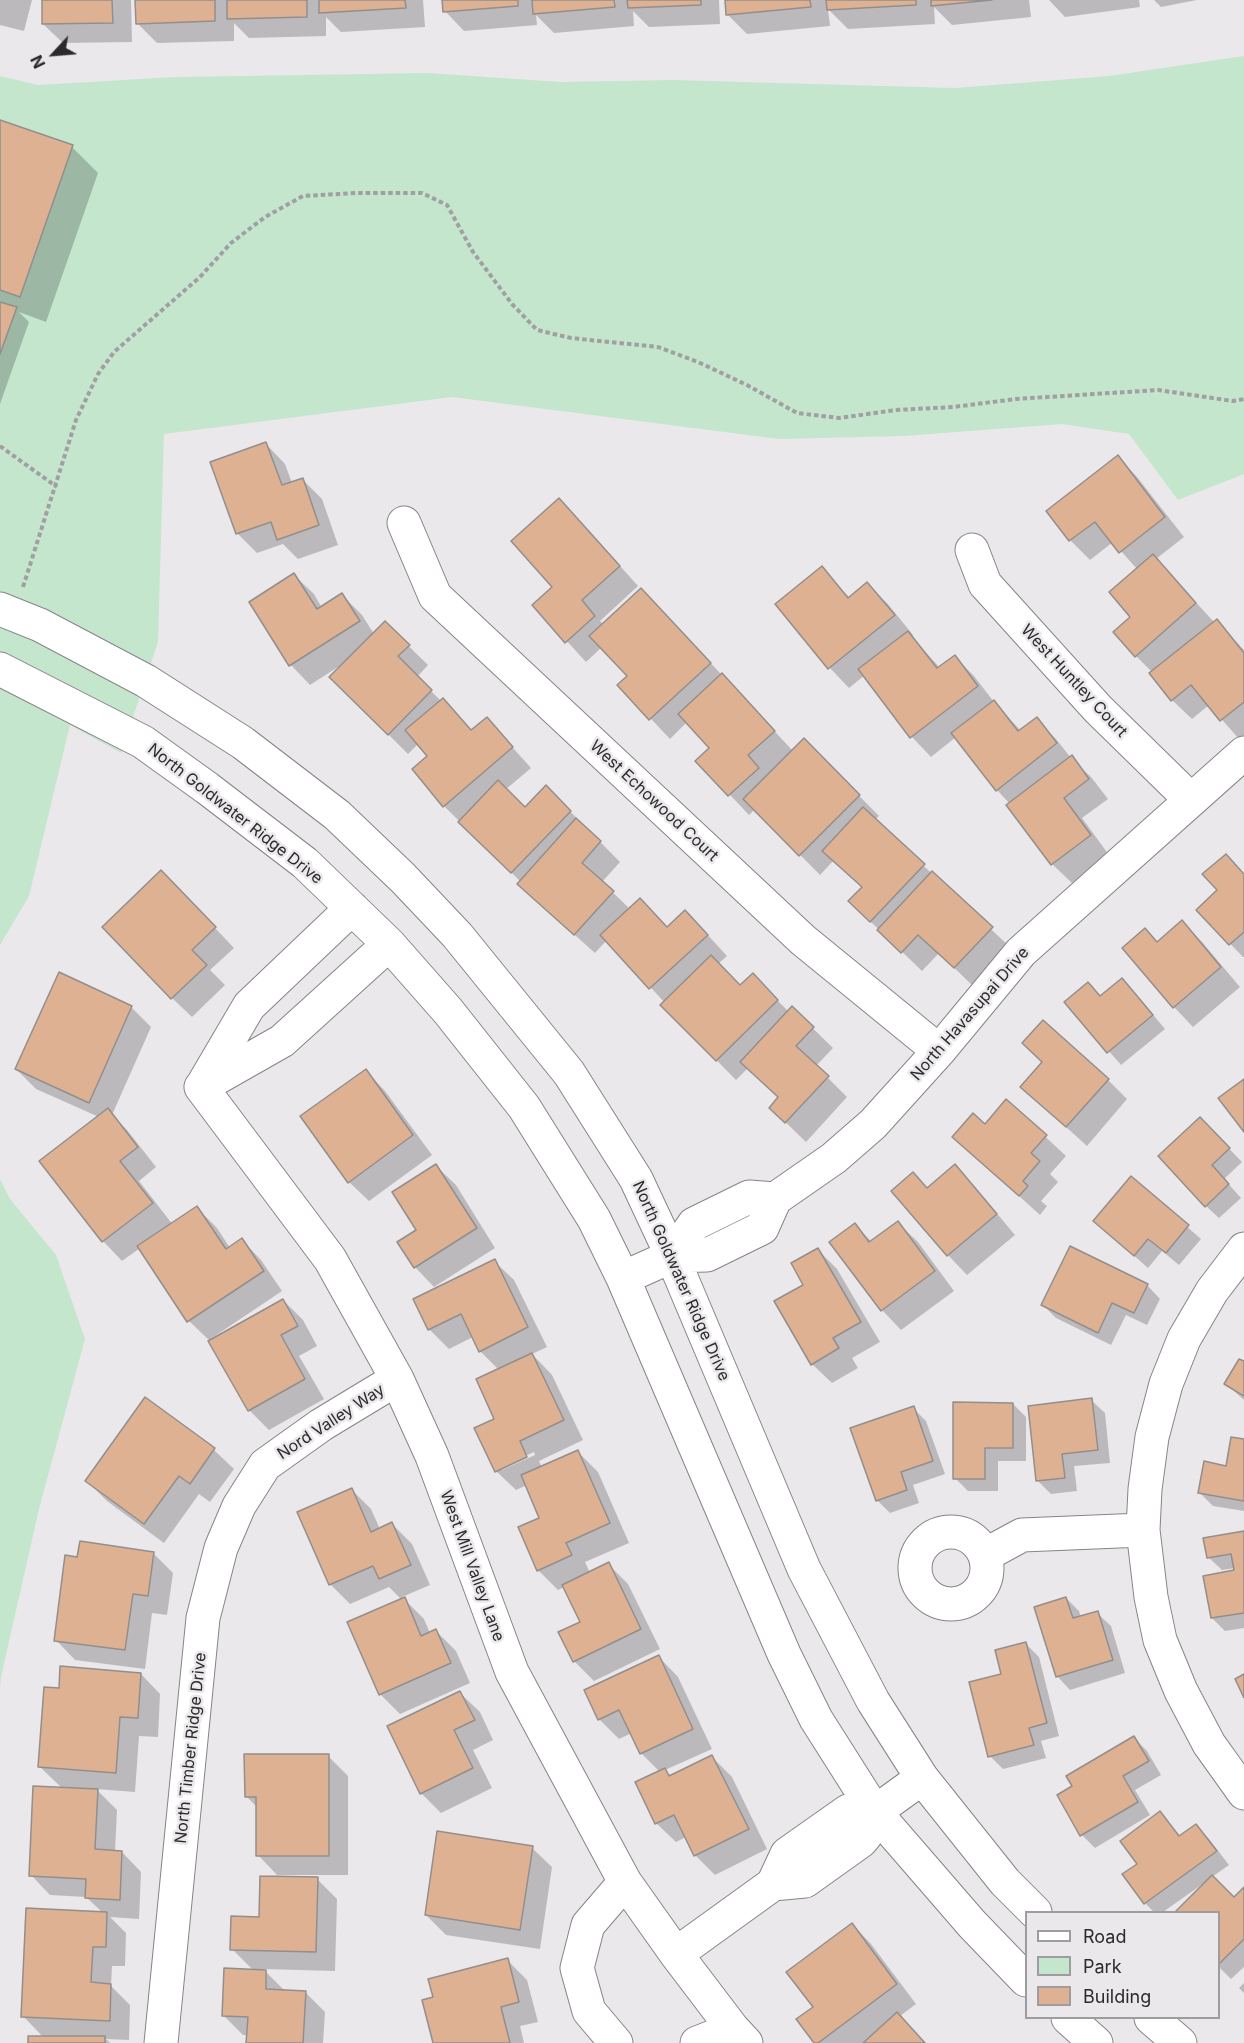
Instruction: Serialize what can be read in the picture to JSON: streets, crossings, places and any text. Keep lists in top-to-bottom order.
{
  "streets": {
    "street": [
      "West Huntley Court",
      "West Echowood Court",
      "North Goldwater Ridge Drive",
      "North Havasupai Drive",
      "Nord Valley Way",
      "West Mill Valley Lane",
      "North Timber Ridge Drive"
    ]
  },
  "crossings": [
    ["West Huntley Court", "North Havasupai Drive"],
    ["West Echowood Court", "North Havasupai Drive"],
    ["North Goldwater Ridge Drive", "North Havasupai Drive"],
    ["Nord Valley Way", "West Mill Valley Lane"],
    ["Nord Valley Way", "North Timber Ridge Drive"]
  ],
  "legend": ["Road", "Park", "Building"],
  "north": "bottom left"
}
